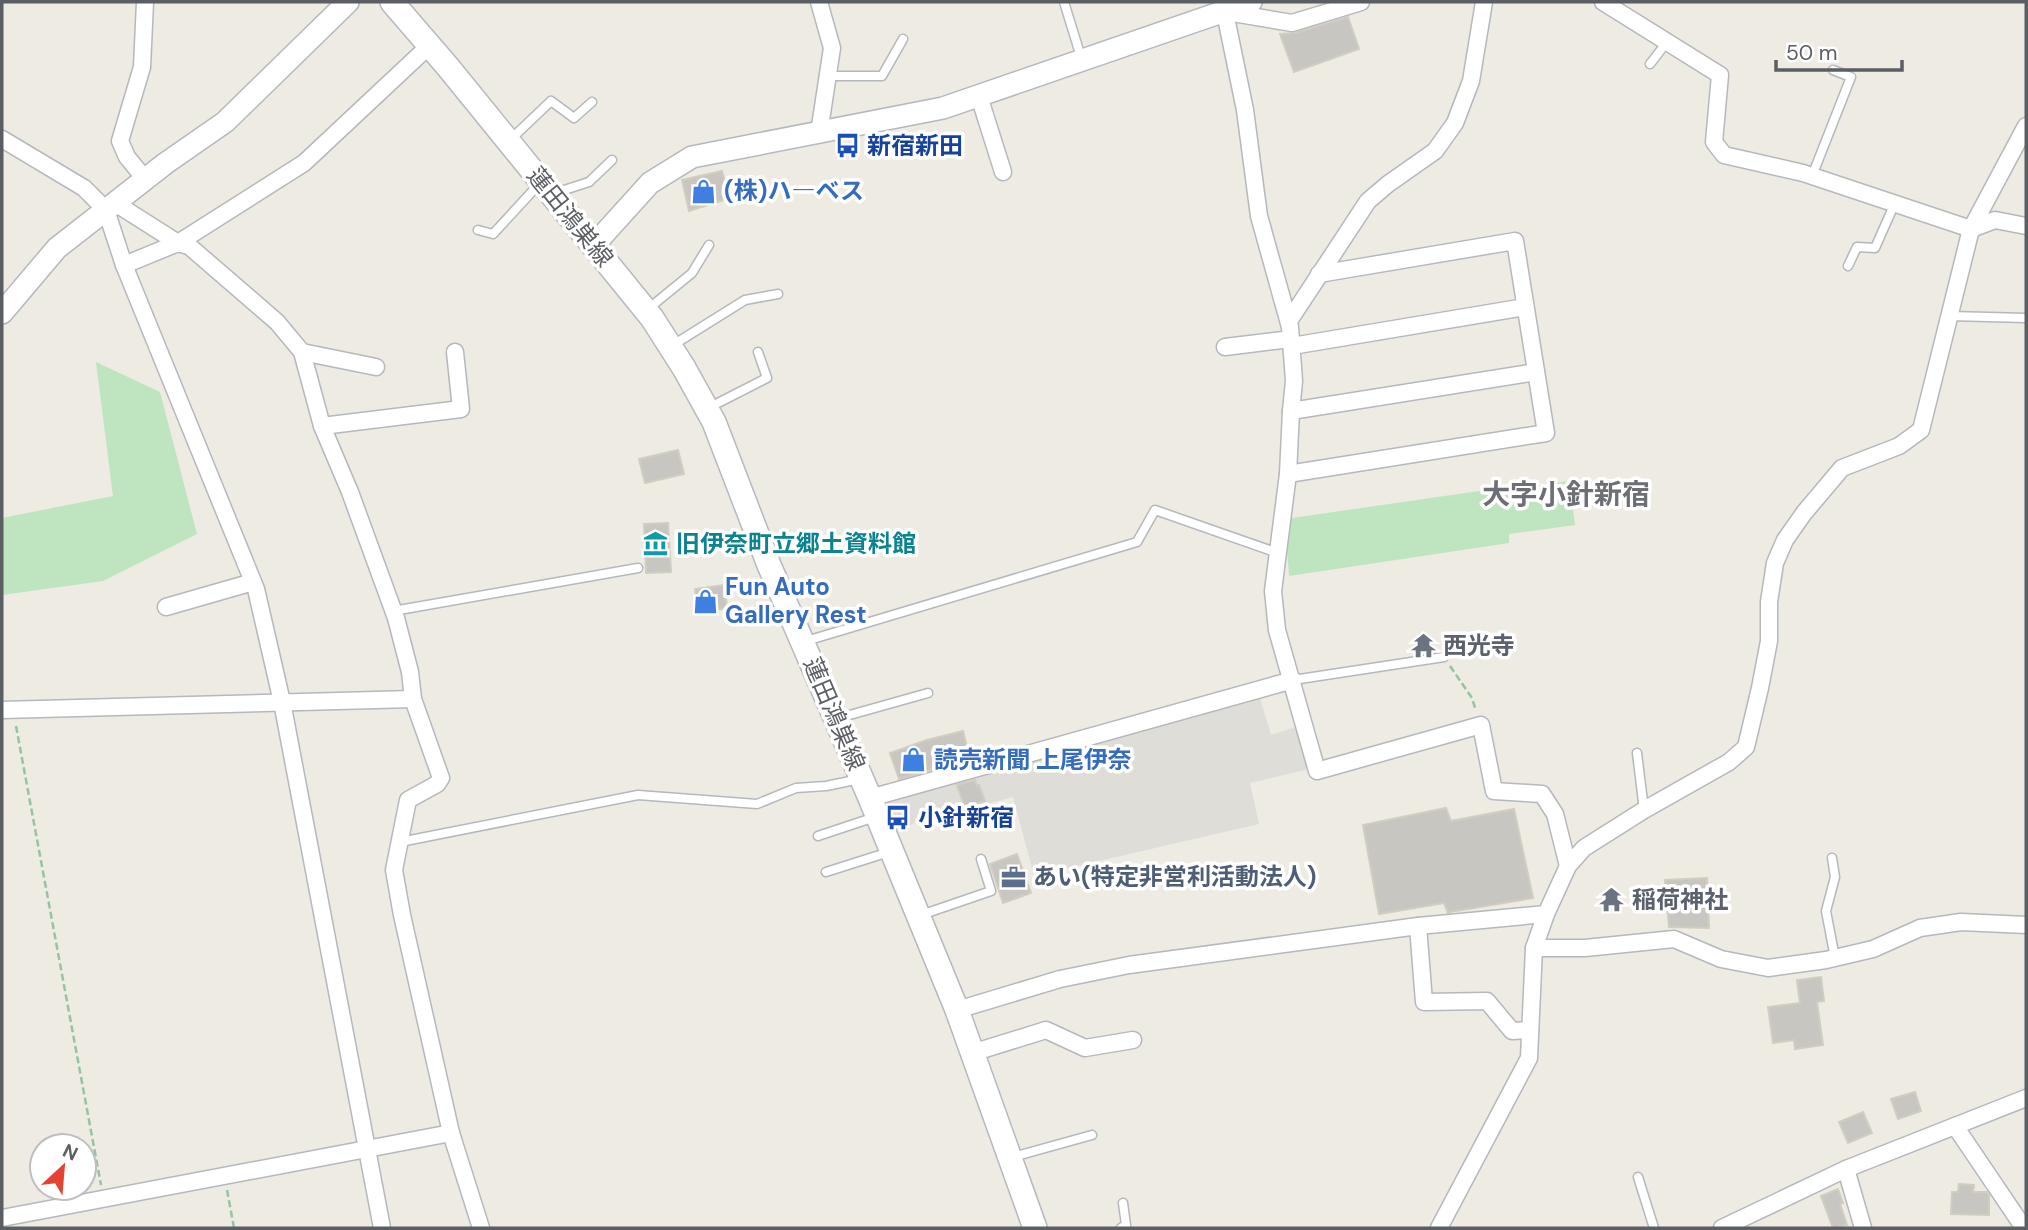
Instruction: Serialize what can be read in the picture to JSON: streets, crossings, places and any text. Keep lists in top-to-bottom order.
{
  "streets": {
    "main road": ["蓮田鴻巣線"]
  },
  "districts": ["大字小針新宿"],
  "places": {
    "bus stop": ["新宿新田", "小針新宿"],
    "shop": ["(株)ハ―ベス", "Fun Auto Gallery Rest", "読売新聞 上尾伊奈"],
    "museum": ["旧伊奈町立郷土資料館"],
    "temple": ["西光寺", "稲荷神社"],
    "office": ["あい(特定非営利活動法人)"]
  },
  "scale_bar": "50 m",
  "north": "top right"
}
